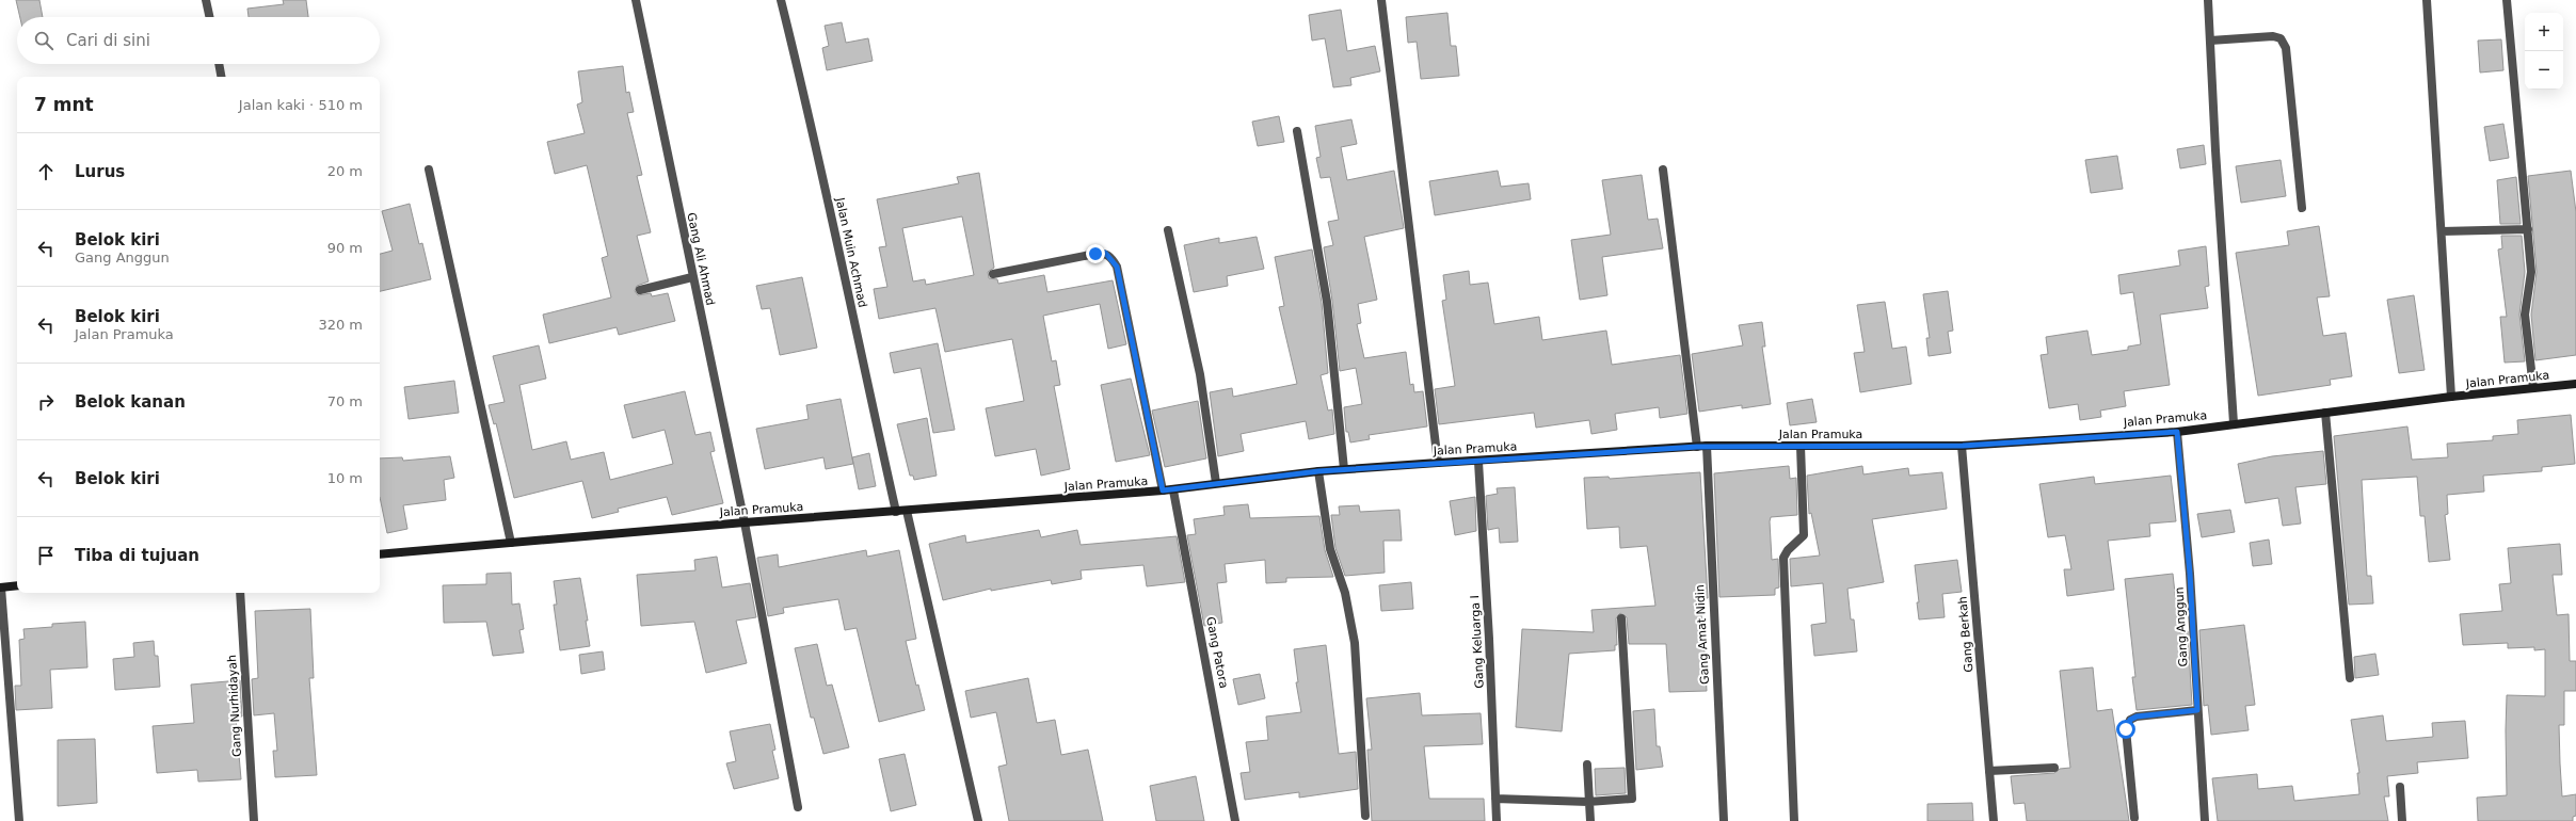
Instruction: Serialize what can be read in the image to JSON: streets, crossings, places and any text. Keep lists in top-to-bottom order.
{
  "streets": {
    "street": [
      "Jalan Muin Achmad",
      "Gang Ali Ahmad",
      "Jalan Pramuka",
      "Gang Anggun",
      "Gang Amat Nidin",
      "Gang Berkah",
      "Gang Keluarga I",
      "Gang Patora",
      "Gang Nurhidayah"
    ]
  },
  "crossings": [
    ["Jalan Muin Achmad", "Jalan Pramuka"],
    ["Gang Ali Ahmad", "Jalan Pramuka"],
    ["Jalan Pramuka", "Gang Anggun"],
    ["Jalan Pramuka", "Gang Amat Nidin"],
    ["Jalan Pramuka", "Gang Berkah"],
    ["Jalan Pramuka", "Gang Keluarga I"],
    ["Jalan Pramuka", "Gang Patora"]
  ],
  "page": {
    "map_buttons": ["+", "−"],
    "search": "Cari di sini",
    "heading": ["7 mnt", "Jalan kaki · 510 m"],
    "list": [
      ["Lurus", "20 m"],
      ["Belok kiri", "Gang Anggun", "90 m"],
      ["Belok kiri", "Jalan Pramuka", "320 m"],
      ["Belok kanan", "70 m"],
      ["Belok kiri", "10 m"],
      "Tiba di tujuan"
    ]
  }
}
